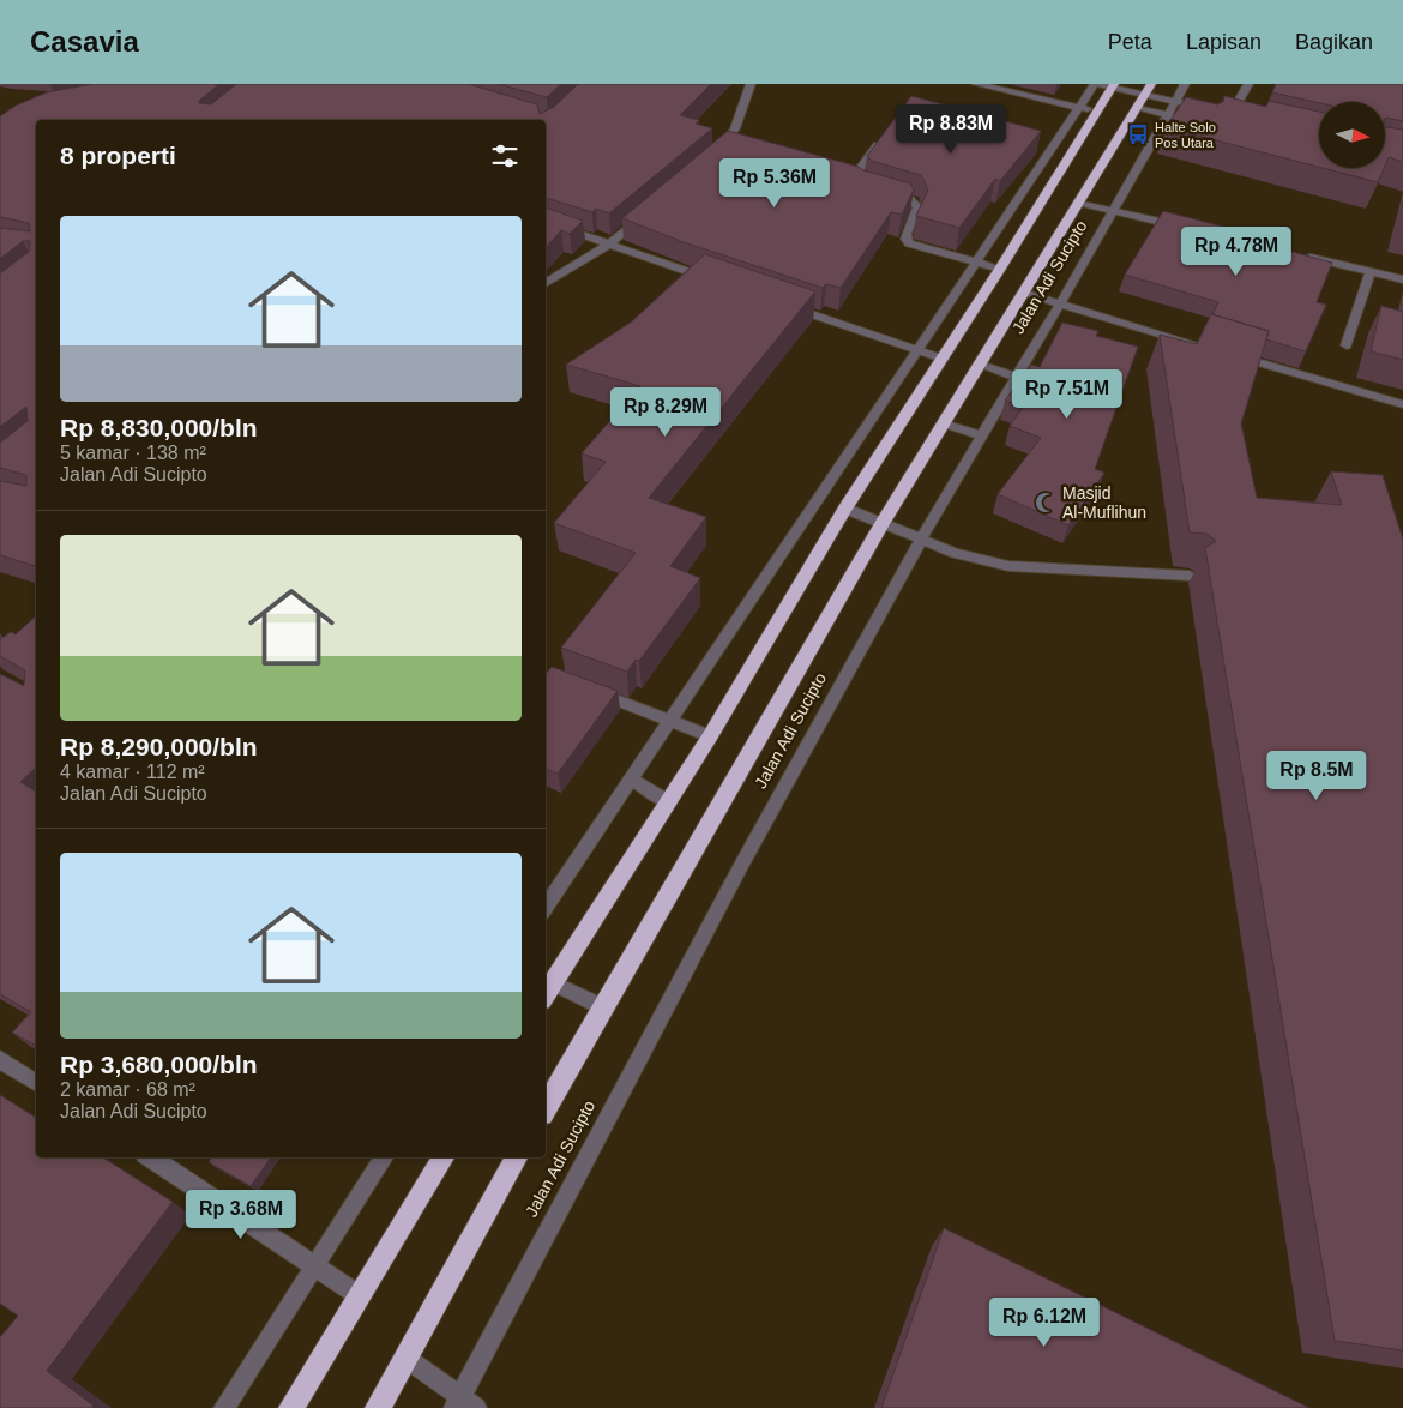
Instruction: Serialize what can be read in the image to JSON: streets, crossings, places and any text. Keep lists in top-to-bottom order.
{
  "streets": {
    "highway": ["Jalan Adi Sucipto"]
  },
  "places": {
    "bus stop": ["Halte Solo Pos Utara"],
    "mosque": ["Masjid Al-Muflihun"]
  },
  "north": "right",
  "page": {
    "header": "Casavia",
    "nav": ["Peta", "Lapisan", "Bagikan"],
    "price": [
      "Rp 8.83M",
      "Rp 5.36M",
      "Rp 4.78M",
      "Rp 7.51M",
      "Rp 8.29M",
      "Rp 8.5M",
      "Rp 3.68M",
      "Rp 6.12M"
    ],
    "heading": "8 properti",
    "list": [
      {
        "name": "Rp 8,830,000/bln",
        "note": "5 kamar · 138 m² · Jalan Adi Sucipto"
      },
      {
        "name": "Rp 8,290,000/bln",
        "note": "4 kamar · 112 m² · Jalan Adi Sucipto"
      },
      {
        "name": "Rp 3,680,000/bln",
        "note": "2 kamar · 68 m² · Jalan Adi Sucipto"
      }
    ]
  }
}
